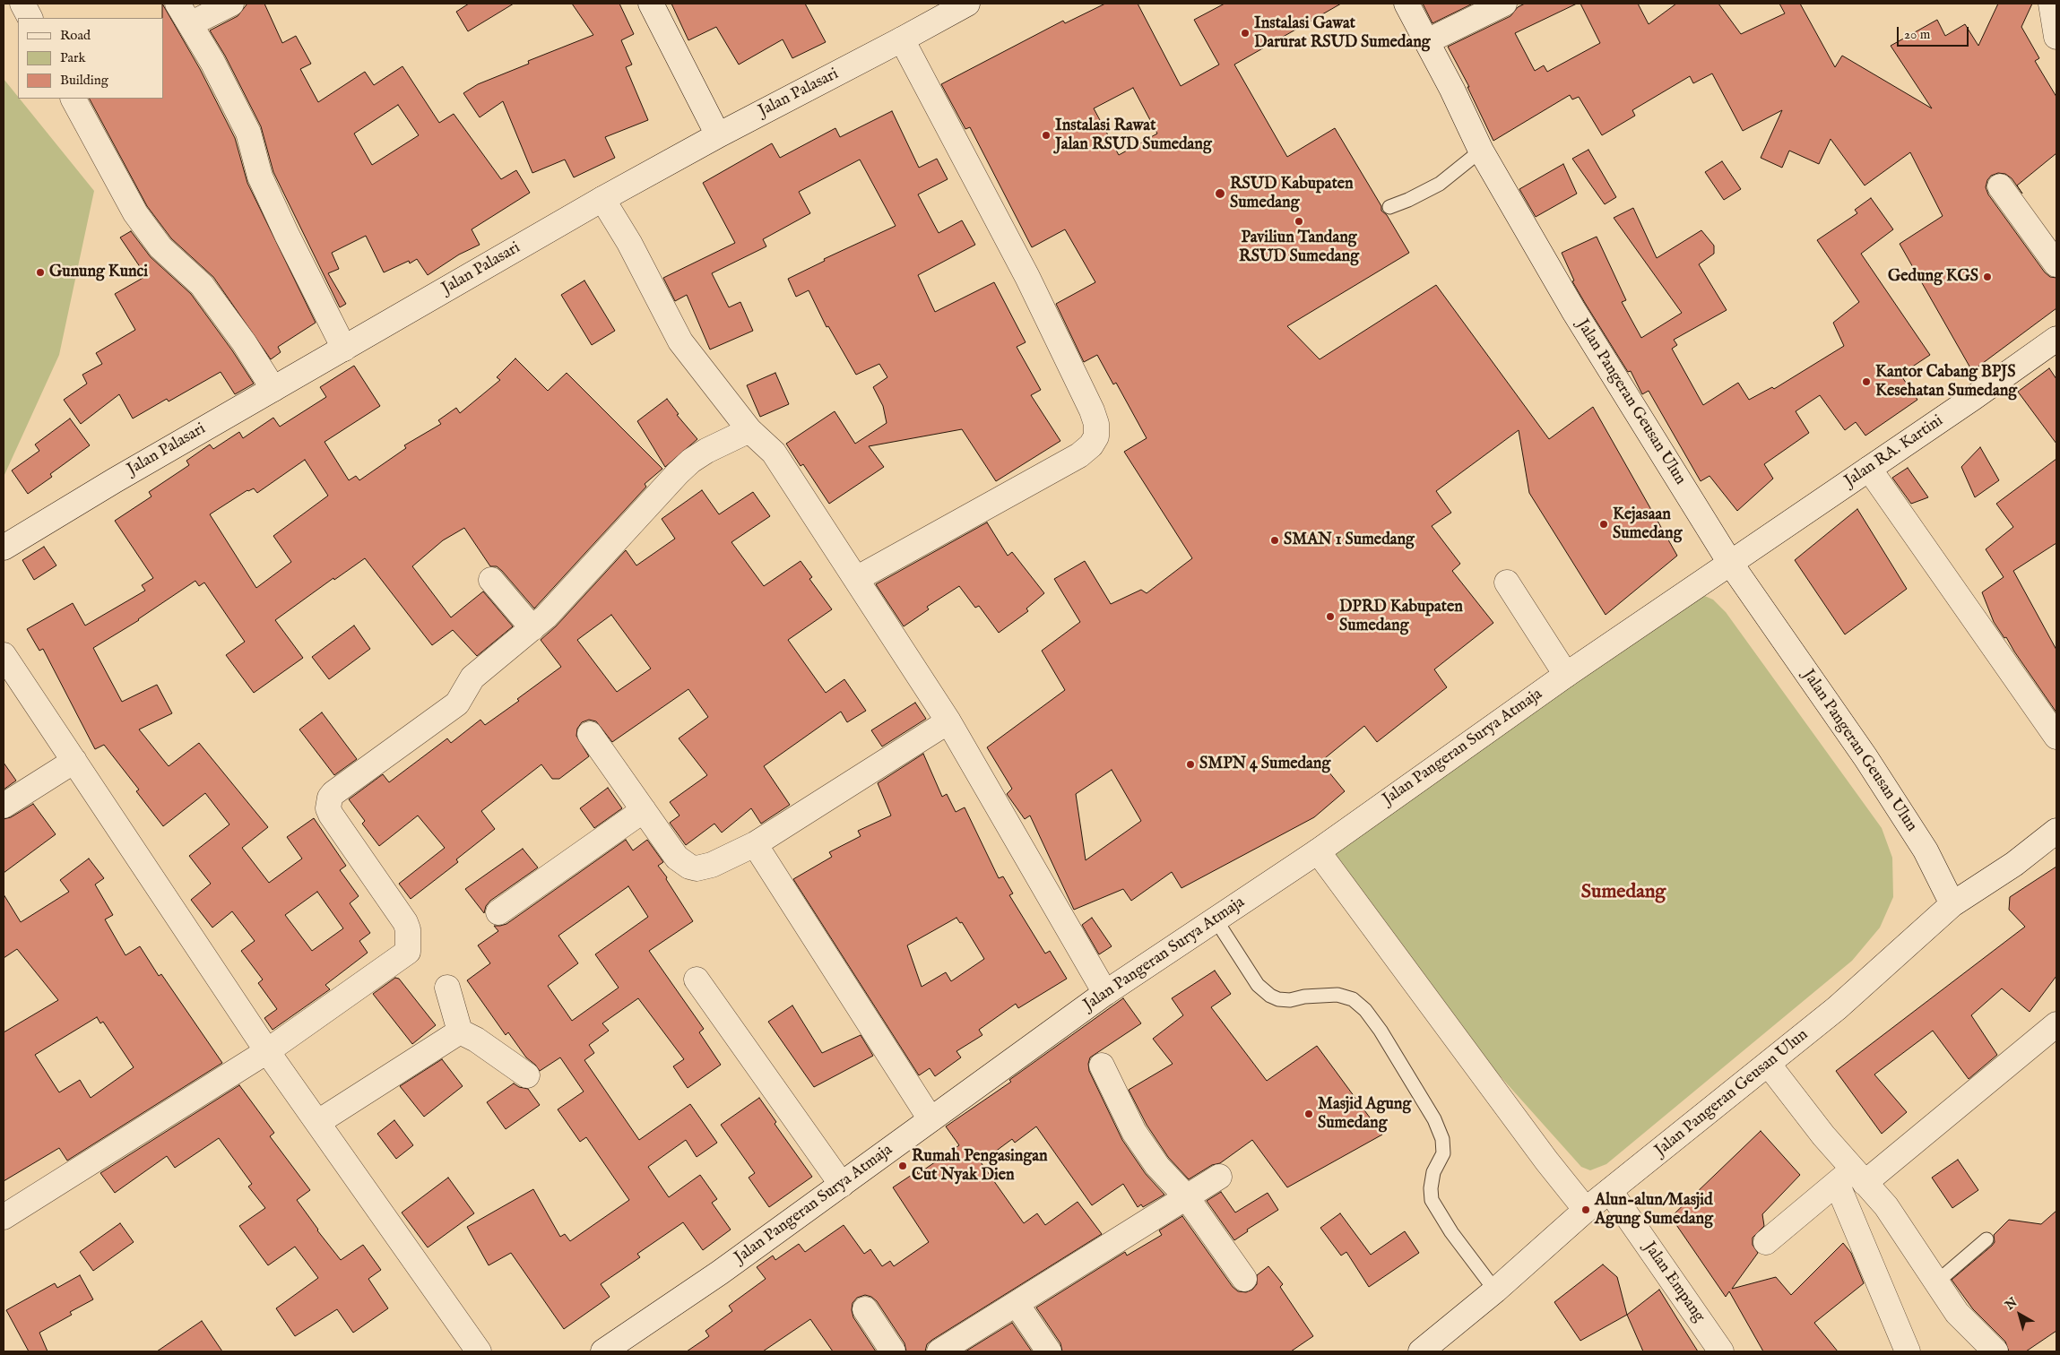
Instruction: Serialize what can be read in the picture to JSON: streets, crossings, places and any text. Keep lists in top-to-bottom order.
{
  "streets": {
    "street": [
      "Jalan Palasari",
      "Jalan Pangeran Geusan Ulun",
      "Jalan RA. Kartini",
      "Jalan Pangeran Surya Atmaja",
      "Jalan Empang"
    ]
  },
  "crossings": [
    ["Jalan Pangeran Geusan Ulun", "Jalan RA. Kartini"],
    ["Jalan Pangeran Geusan Ulun", "Jalan Pangeran Surya Atmaja"],
    ["Jalan Pangeran Geusan Ulun", "Jalan Empang"],
    ["Jalan RA. Kartini", "Jalan Pangeran Surya Atmaja"]
  ],
  "districts": ["Sumedang"],
  "places": [
    "Instalasi Gawat Darurat RSUD Sumedang",
    "Instalasi Rawat Jalan RSUD Sumedang",
    "RSUD Kabupaten Sumedang",
    "Paviliun Tandang RSUD Sumedang",
    "Gunung Kunci",
    "Gedung KGS",
    "Kantor Cabang BPJS Kesehatan Sumedang",
    "Kejasaan Sumedang",
    "SMAN 1 Sumedang",
    "DPRD Kabupaten Sumedang",
    "SMPN 4 Sumedang",
    "Masjid Agung Sumedang",
    "Rumah Pengasingan Cut Nyak Dien",
    "Alun-alun/Masjid Agung Sumedang"
  ],
  "legend": ["Road", "Park", "Building"],
  "scale_bar": "20 m",
  "north": "top left"
}
